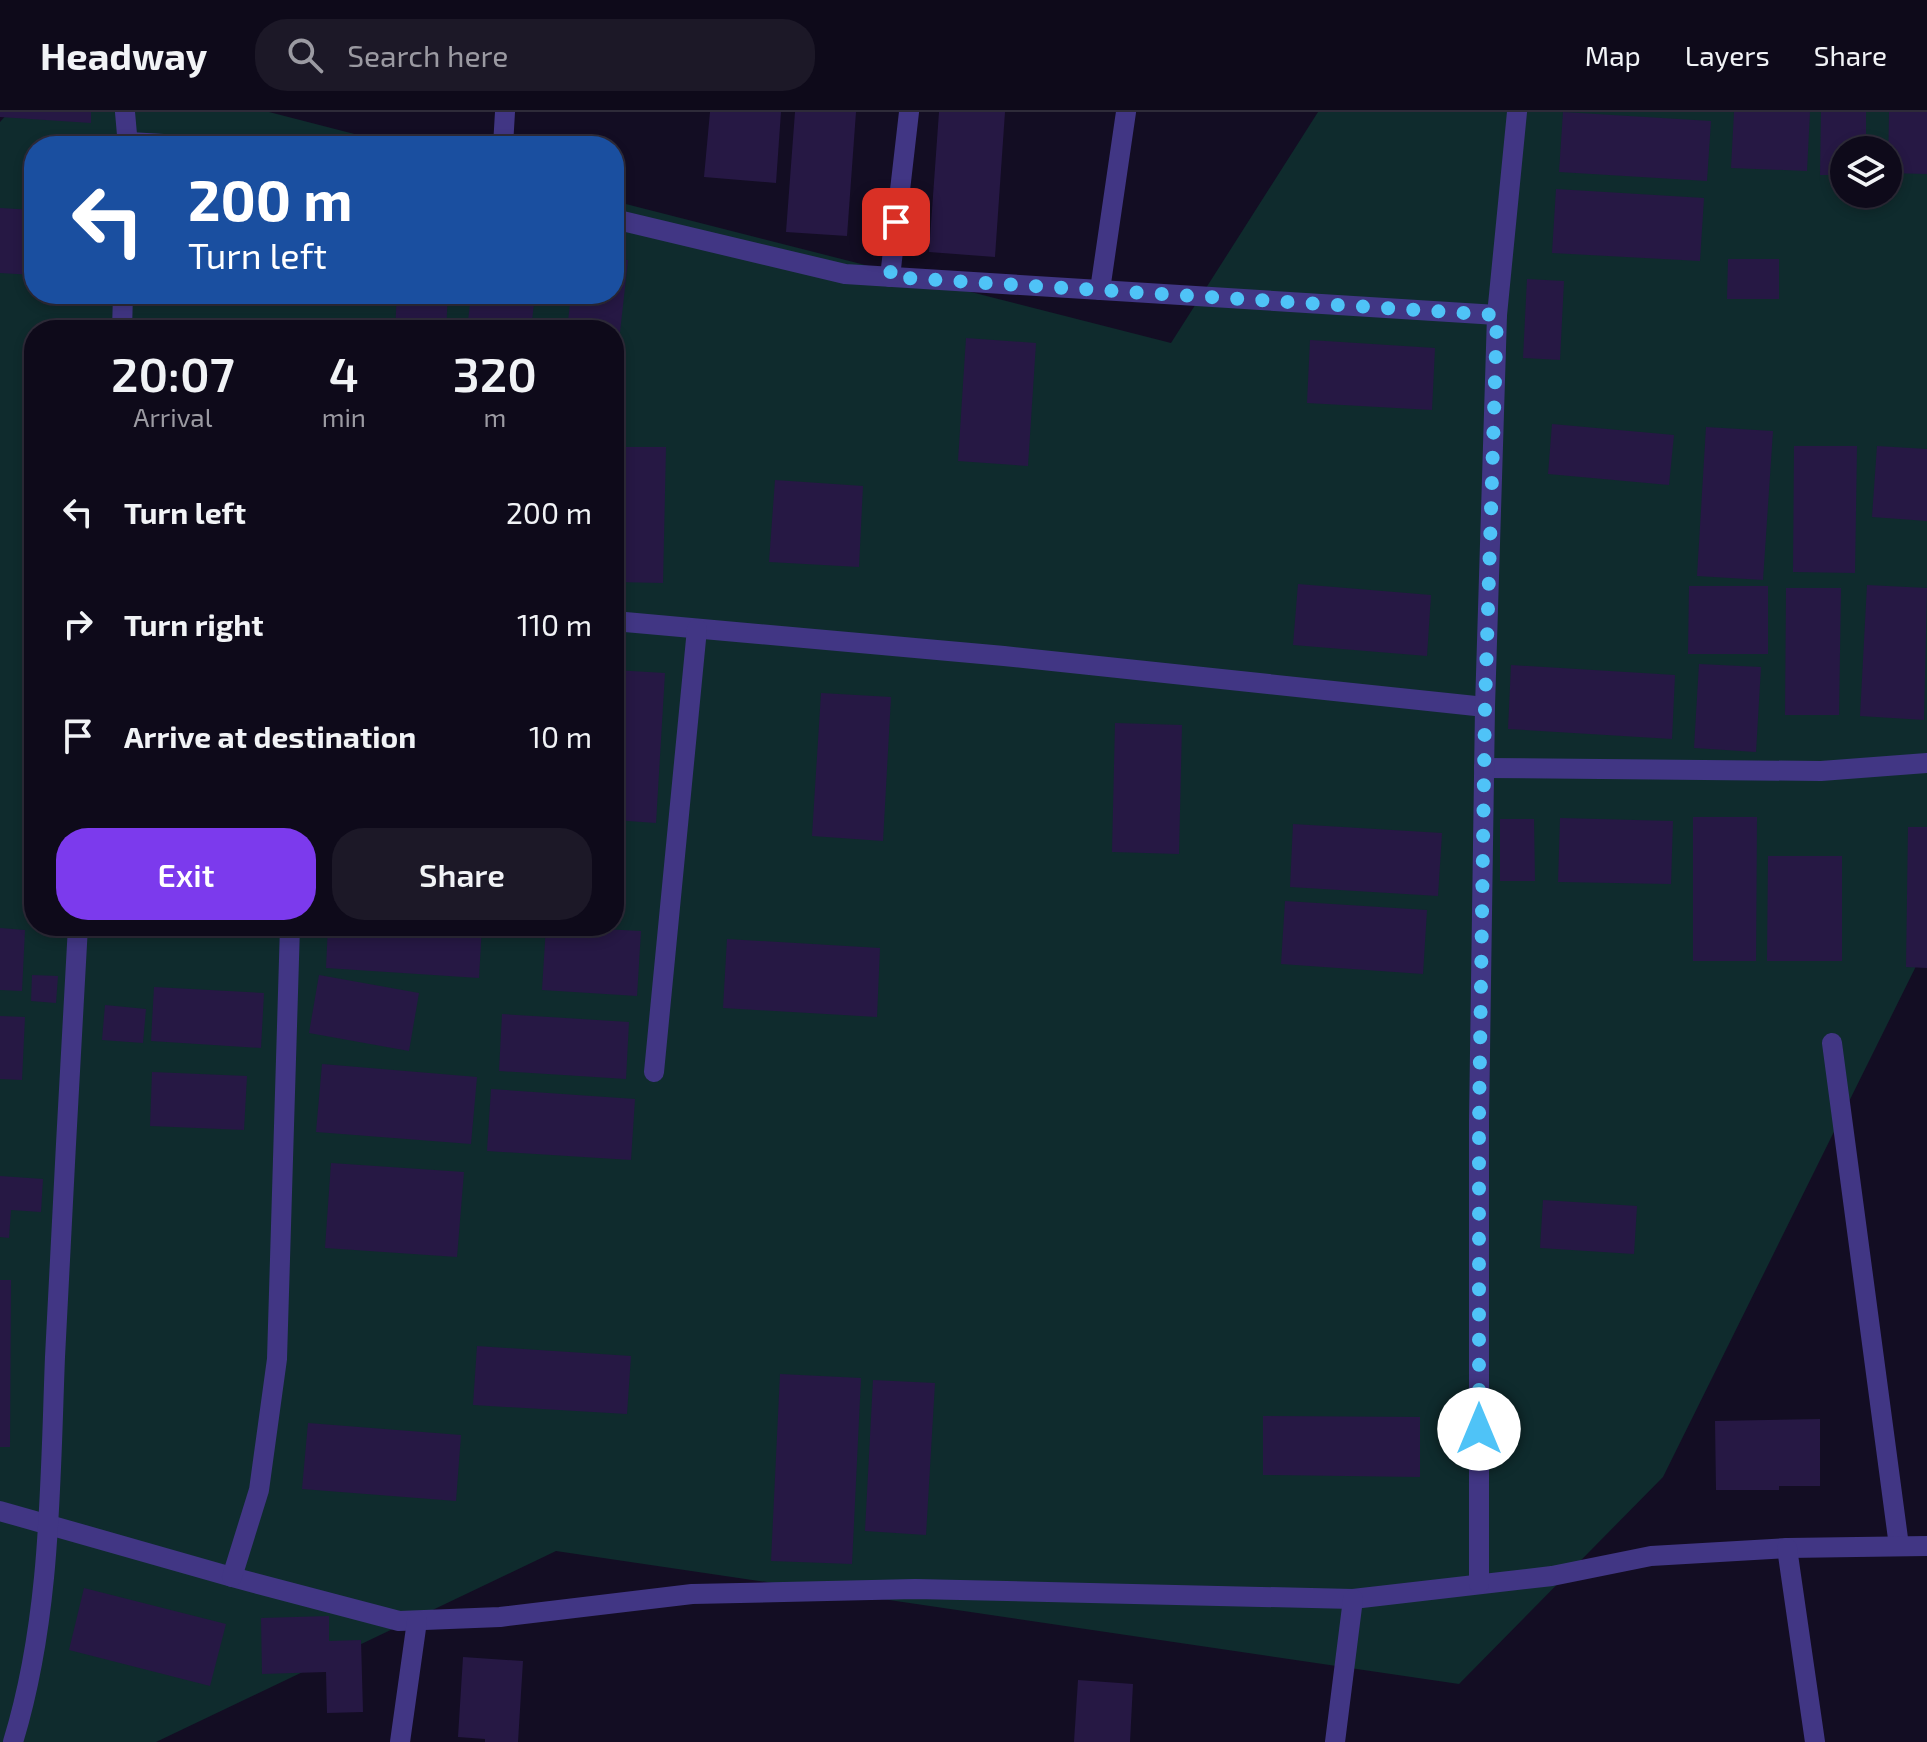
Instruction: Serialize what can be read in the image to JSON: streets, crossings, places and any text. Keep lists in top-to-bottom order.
{
  "page": {
    "header": "Headway",
    "search": "Search here",
    "nav": ["Map", "Layers", "Share"],
    "turn": ["200 m", "Turn left"],
    "eta": [
      "20:07",
      "Arrival",
      "4",
      "min",
      "320",
      "m"
    ],
    "list": [
      {
        "name": "Turn left",
        "value": "200 m"
      },
      {
        "name": "Turn right",
        "value": "110 m"
      },
      {
        "name": "Arrive at destination",
        "value": "10 m"
      }
    ],
    "buttons": ["Exit", "Share"]
  }
}
